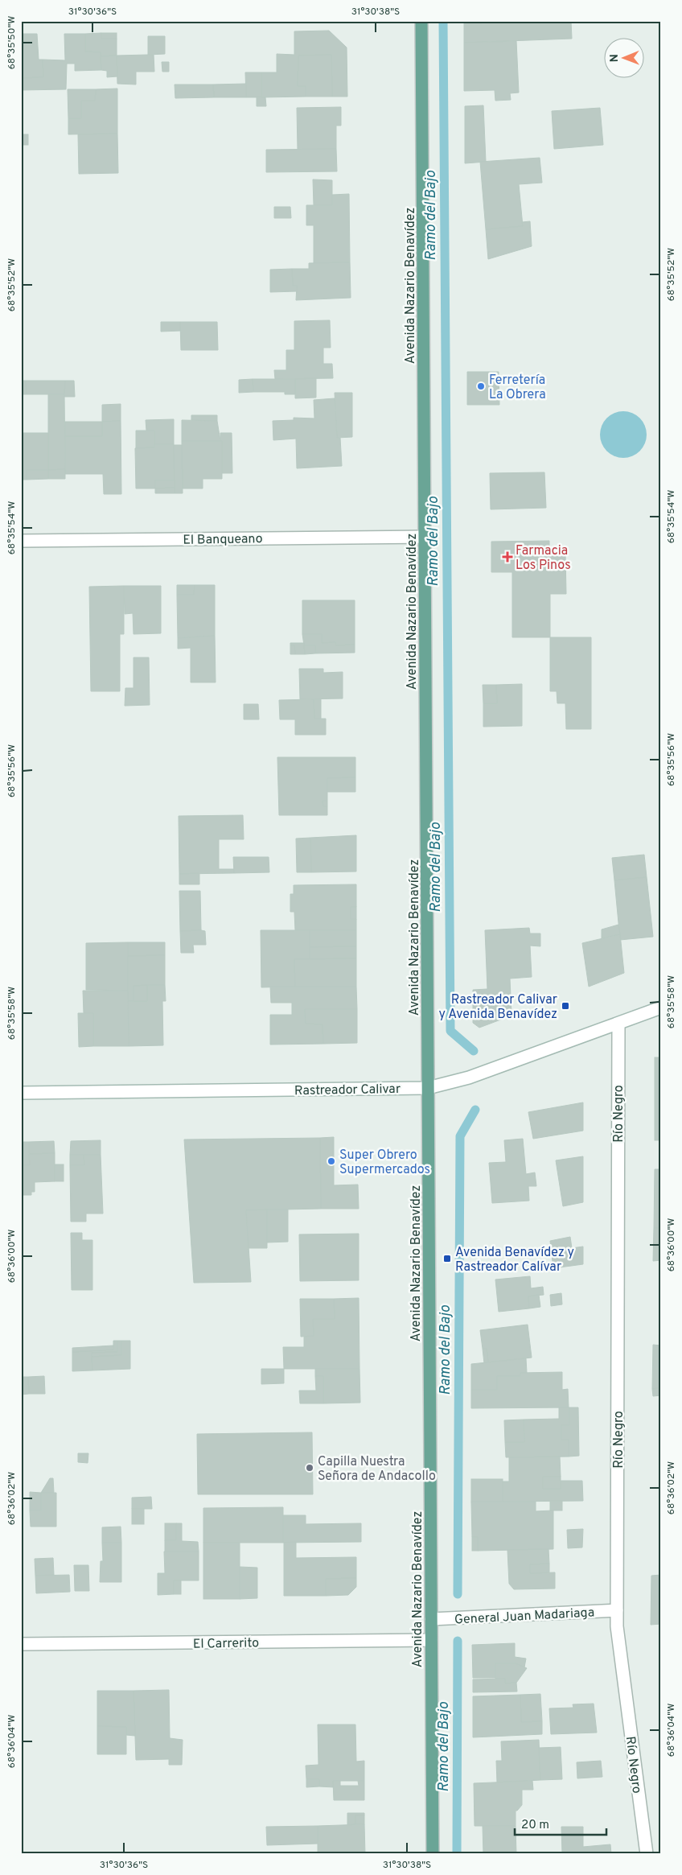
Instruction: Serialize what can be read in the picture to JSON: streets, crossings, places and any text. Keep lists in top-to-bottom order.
{
  "streets": {
    "main road": ["Avenida Nazario Benavídez"],
    "street": [
      "El Banqueano",
      "Rastreador Calivar",
      "Río Negro",
      "General Juan Madariaga",
      "El Carrerito"
    ]
  },
  "crossings": [
    ["Avenida Nazario Benavídez", "El Banqueano"],
    ["Avenida Nazario Benavídez", "Rastreador Calivar"],
    ["Avenida Nazario Benavídez", "General Juan Madariaga"],
    ["Avenida Nazario Benavídez", "El Carrerito"],
    ["Rastreador Calivar", "Río Negro"],
    ["Río Negro", "General Juan Madariaga"]
  ],
  "water": ["Ramo del Bajo"],
  "places": {
    "other": ["Ferretería La Obrera", "Super Obrero Supermercados", "Capilla Nuestra Señora de Andacollo"],
    "health": ["Farmacia Los Pinos"],
    "transit": ["Rastreador Calivar y Avenida Benavídez", "Avenida Benavídez y Rastreador Calívar"]
  },
  "scale_bar": "20 m",
  "north": "left",
  "coordinates": [
    "31°30'36\"S",
    "31°30'38\"S",
    "68°35'50\"W",
    "68°35'52\"W",
    "68°35'54\"W",
    "68°35'56\"W",
    "68°35'58\"W",
    "68°36'00\"W",
    "68°36'02\"W",
    "68°36'04\"W"
  ]
}
